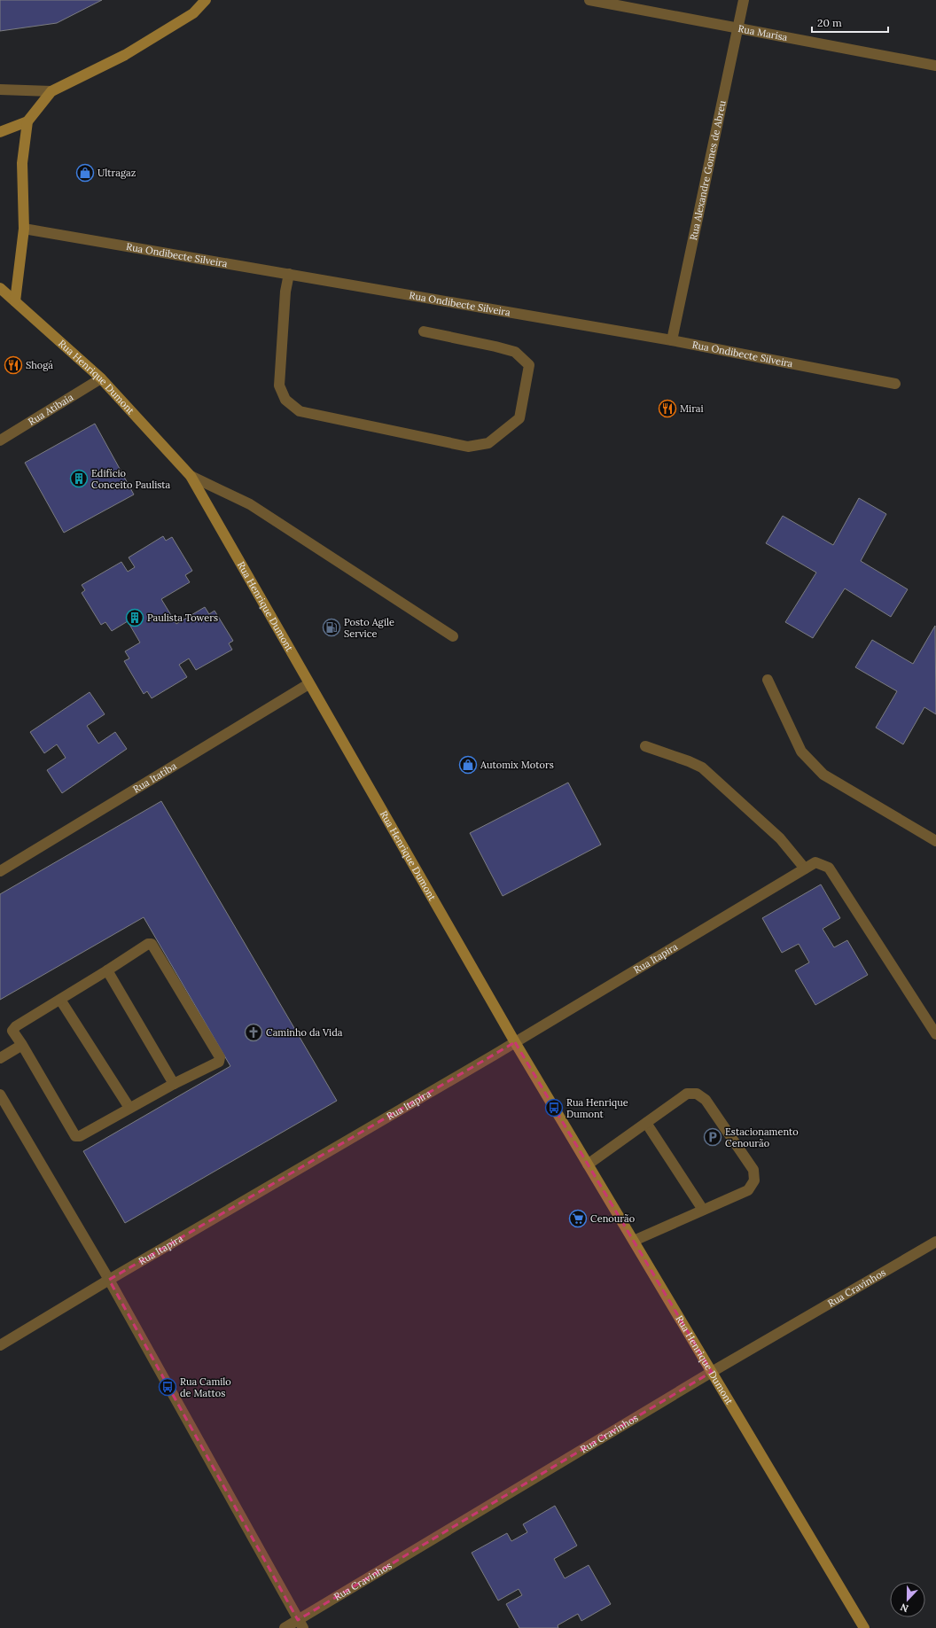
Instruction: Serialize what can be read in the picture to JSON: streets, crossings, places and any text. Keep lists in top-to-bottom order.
{
  "streets": {
    "street": [
      "Rua Marisa",
      "Rua Alexandre Gomes de Abreu",
      "Rua Ondibecte Silveira",
      "Rua Henrique Dumont",
      "Rua Atibaia",
      "Rua Itatiba",
      "Rua Itapira",
      "Rua Cravinhos"
    ]
  },
  "crossings": [
    ["Rua Marisa", "Rua Alexandre Gomes de Abreu"],
    ["Rua Alexandre Gomes de Abreu", "Rua Ondibecte Silveira"],
    ["Rua Henrique Dumont", "Rua Atibaia"],
    ["Rua Henrique Dumont", "Rua Itatiba"],
    ["Rua Henrique Dumont", "Rua Itapira"],
    ["Rua Henrique Dumont", "Rua Cravinhos"]
  ],
  "places": {
    "shop": ["Ultragaz", "Automix Motors"],
    "restaurant": ["Shogá", "Mirai"],
    "building": ["Edifício Conceito Paulista", "Paulista Towers"],
    "fuel station": ["Posto Agile Service"],
    "church": ["Caminho da Vida"],
    "bus stop": ["Rua Henrique Dumont", "Rua Camilo de Mattos"],
    "parking": ["Estacionamento Cenourão"],
    "supermarket": ["Cenourão"]
  },
  "scale_bar": "20 m",
  "north": "bottom"
}
